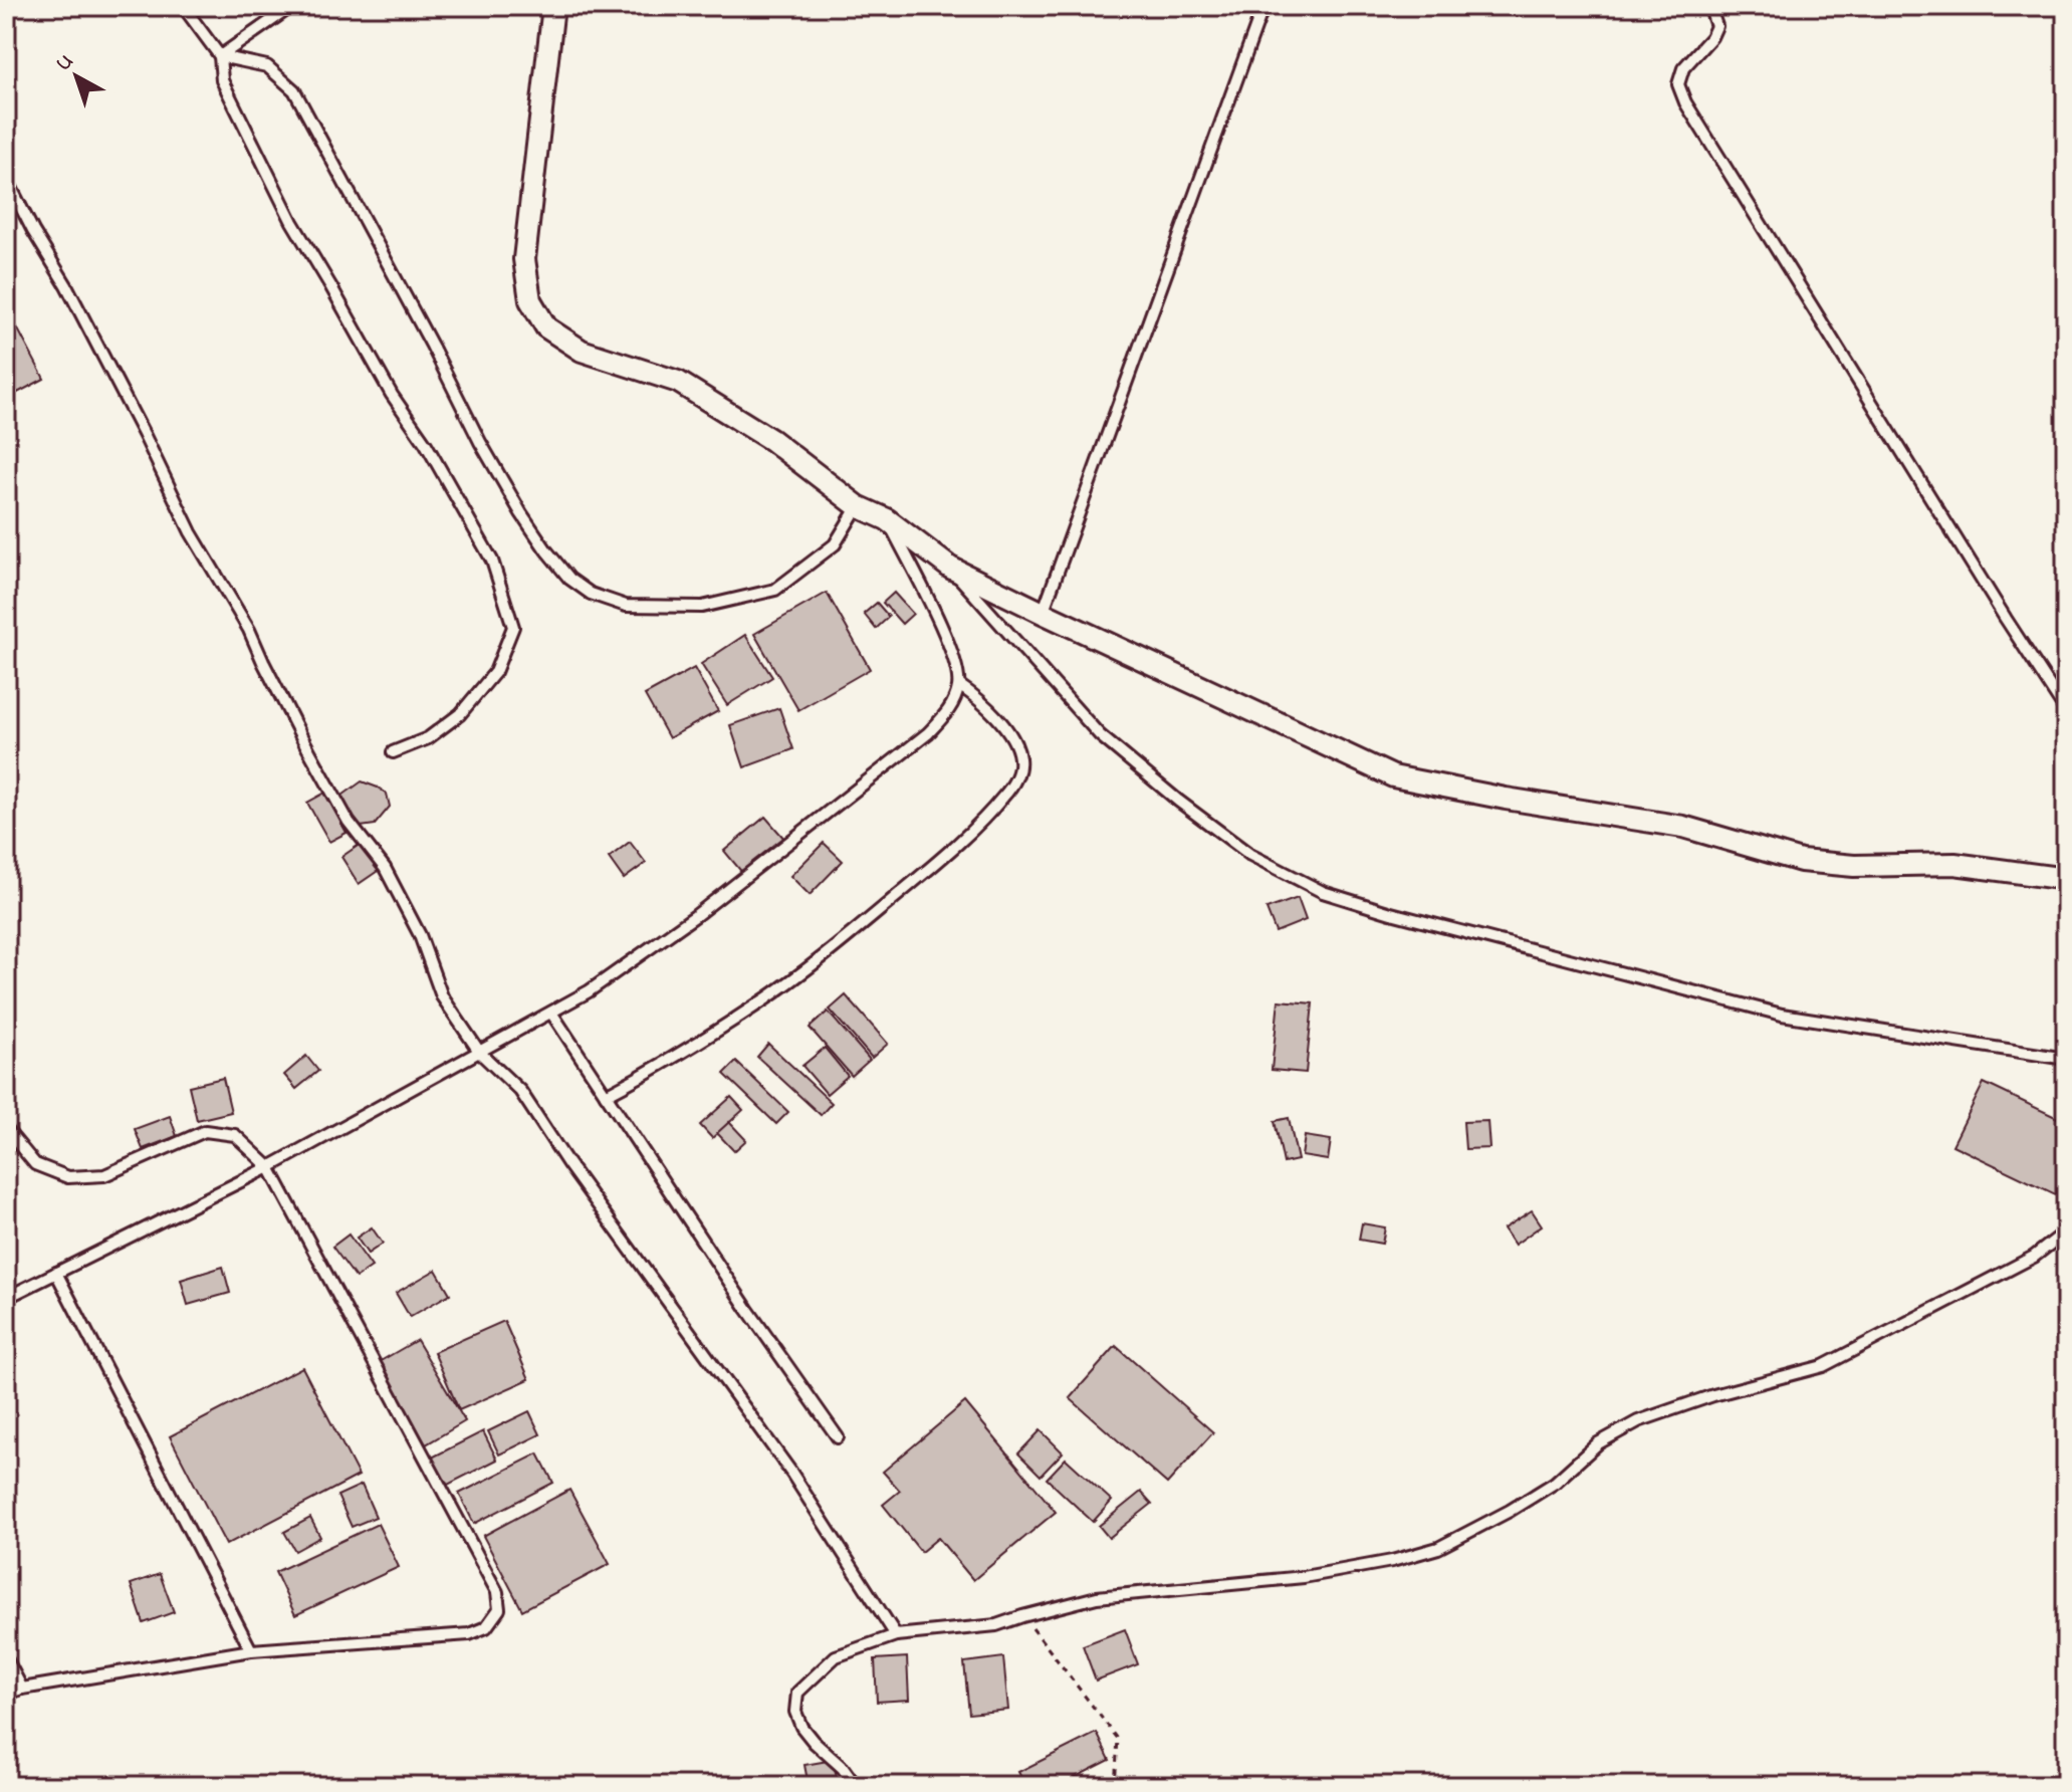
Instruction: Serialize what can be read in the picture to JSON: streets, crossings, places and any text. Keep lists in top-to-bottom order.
{
  "north": "top left"
}
